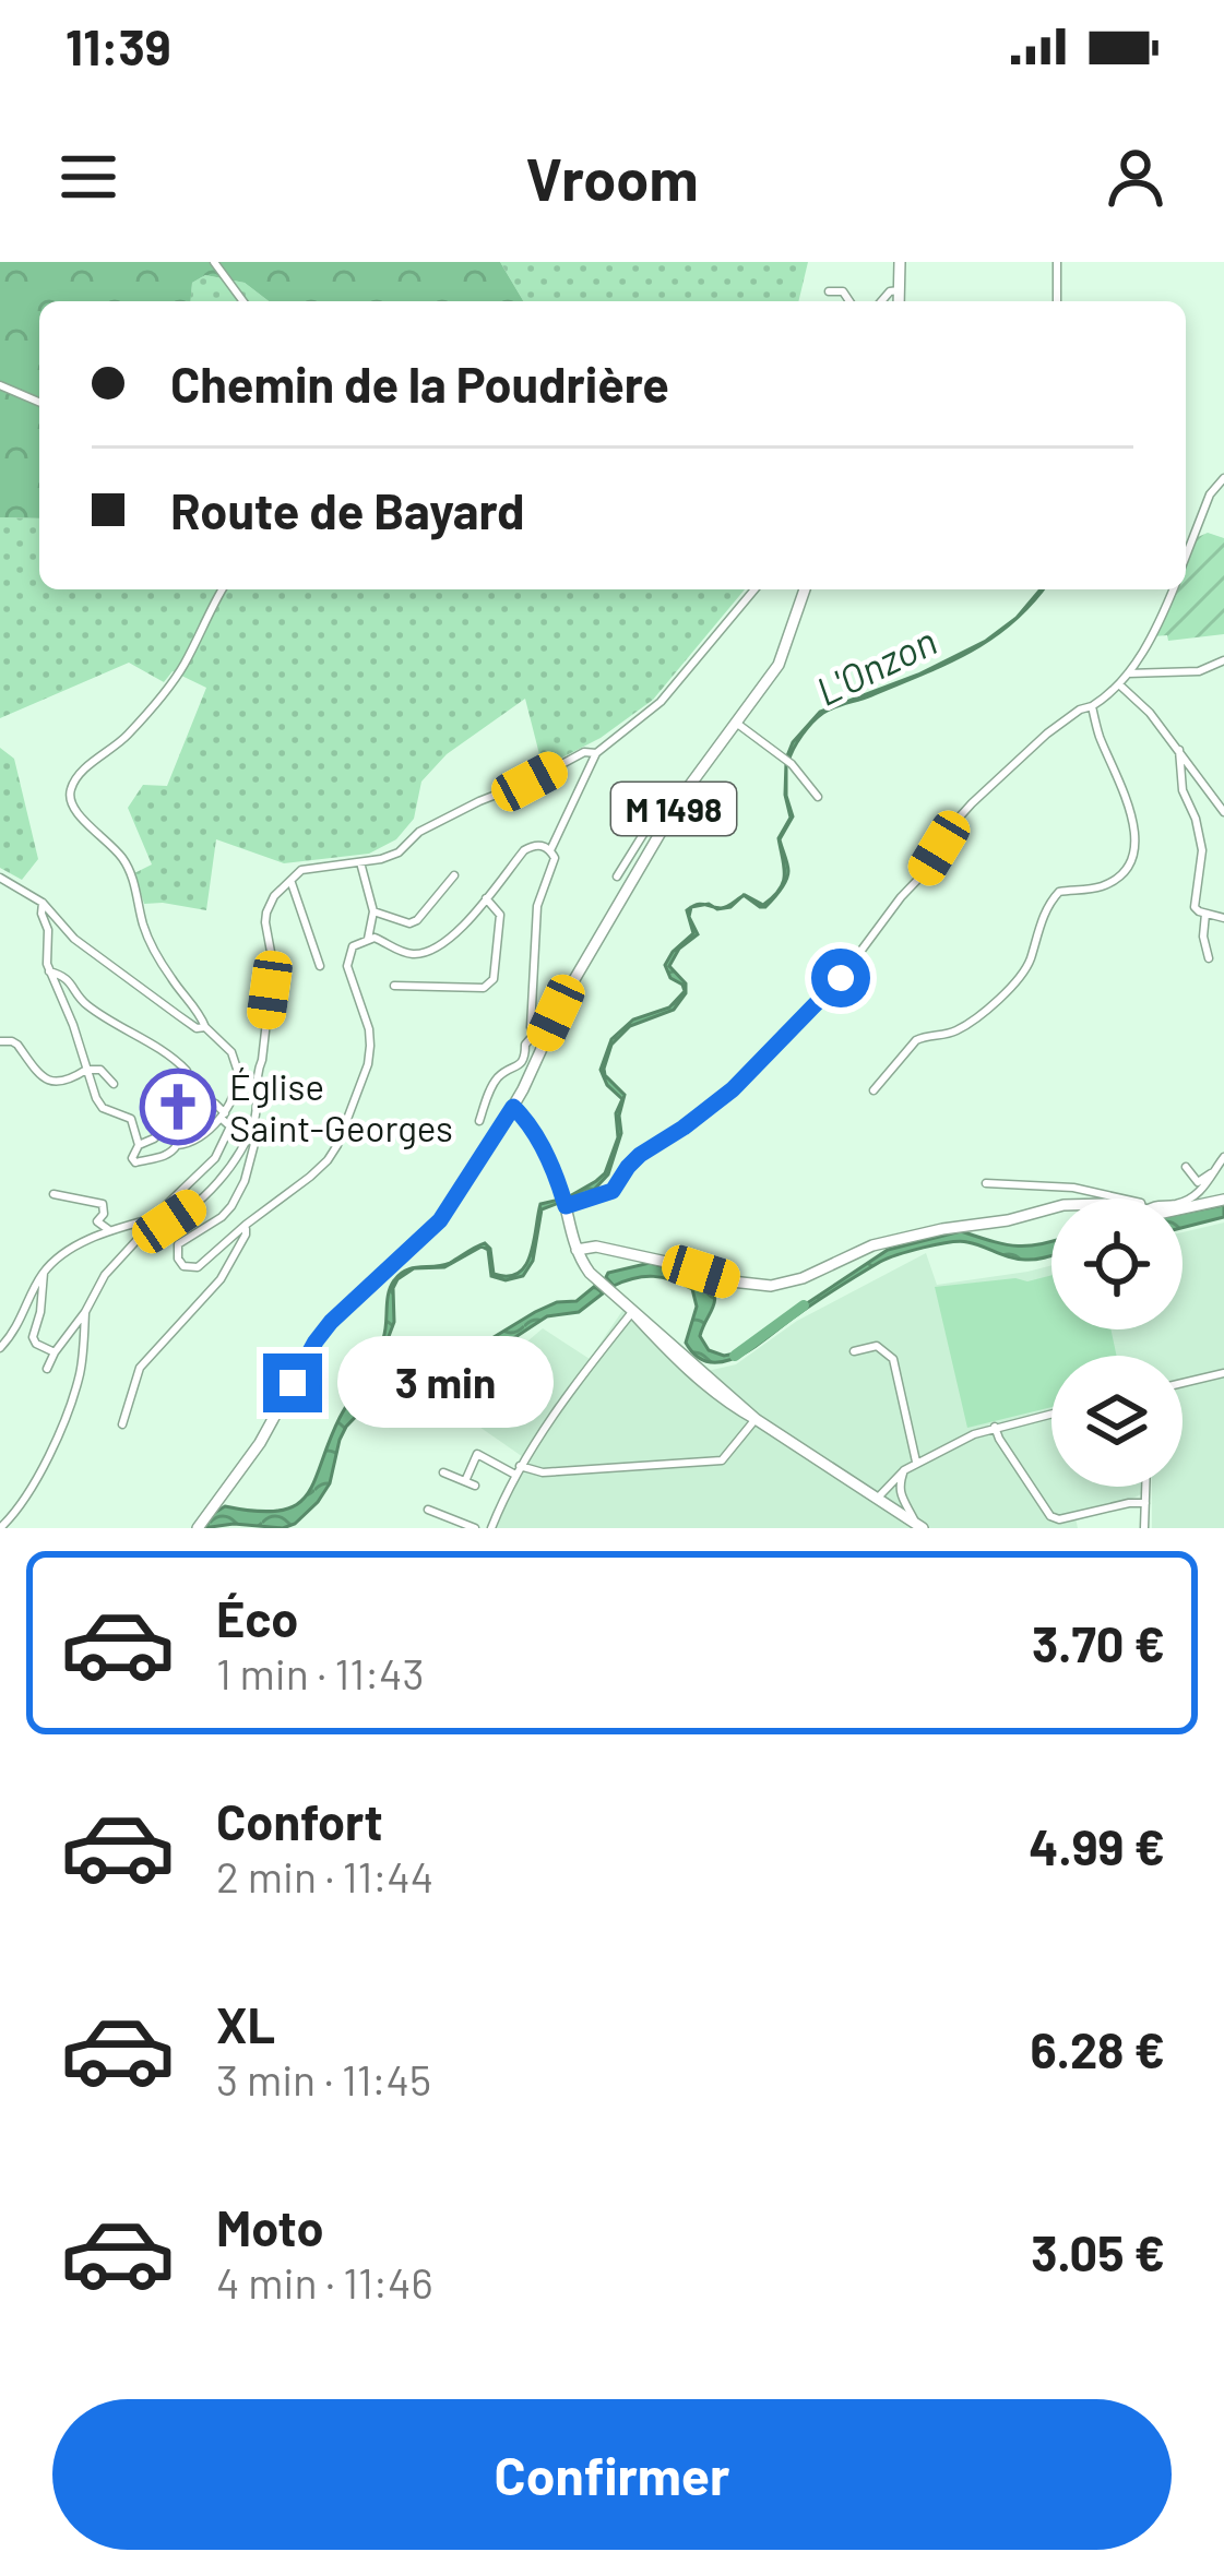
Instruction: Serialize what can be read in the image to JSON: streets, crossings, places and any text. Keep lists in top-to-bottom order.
{
  "streets": {
    "main road": ["M 1498"]
  },
  "water": ["L'Onzon"],
  "places": {
    "church": ["Église Saint-Georges"]
  },
  "page": {
    "status": "11:39",
    "header": "Vroom",
    "banner": ["Chemin de la Poudrière", "Route de Bayard"],
    "bubble": "3 min",
    "list": [
      {
        "name": "Éco",
        "note": "1 min · 11:43",
        "value": "3.70 €"
      },
      {
        "name": "Confort",
        "note": "2 min · 11:44",
        "value": "4.99 €"
      },
      {
        "name": "XL",
        "note": "3 min · 11:45",
        "value": "6.28 €"
      },
      {
        "name": "Moto",
        "note": "4 min · 11:46",
        "value": "3.05 €"
      }
    ],
    "buttons": "Confirmer"
  }
}
